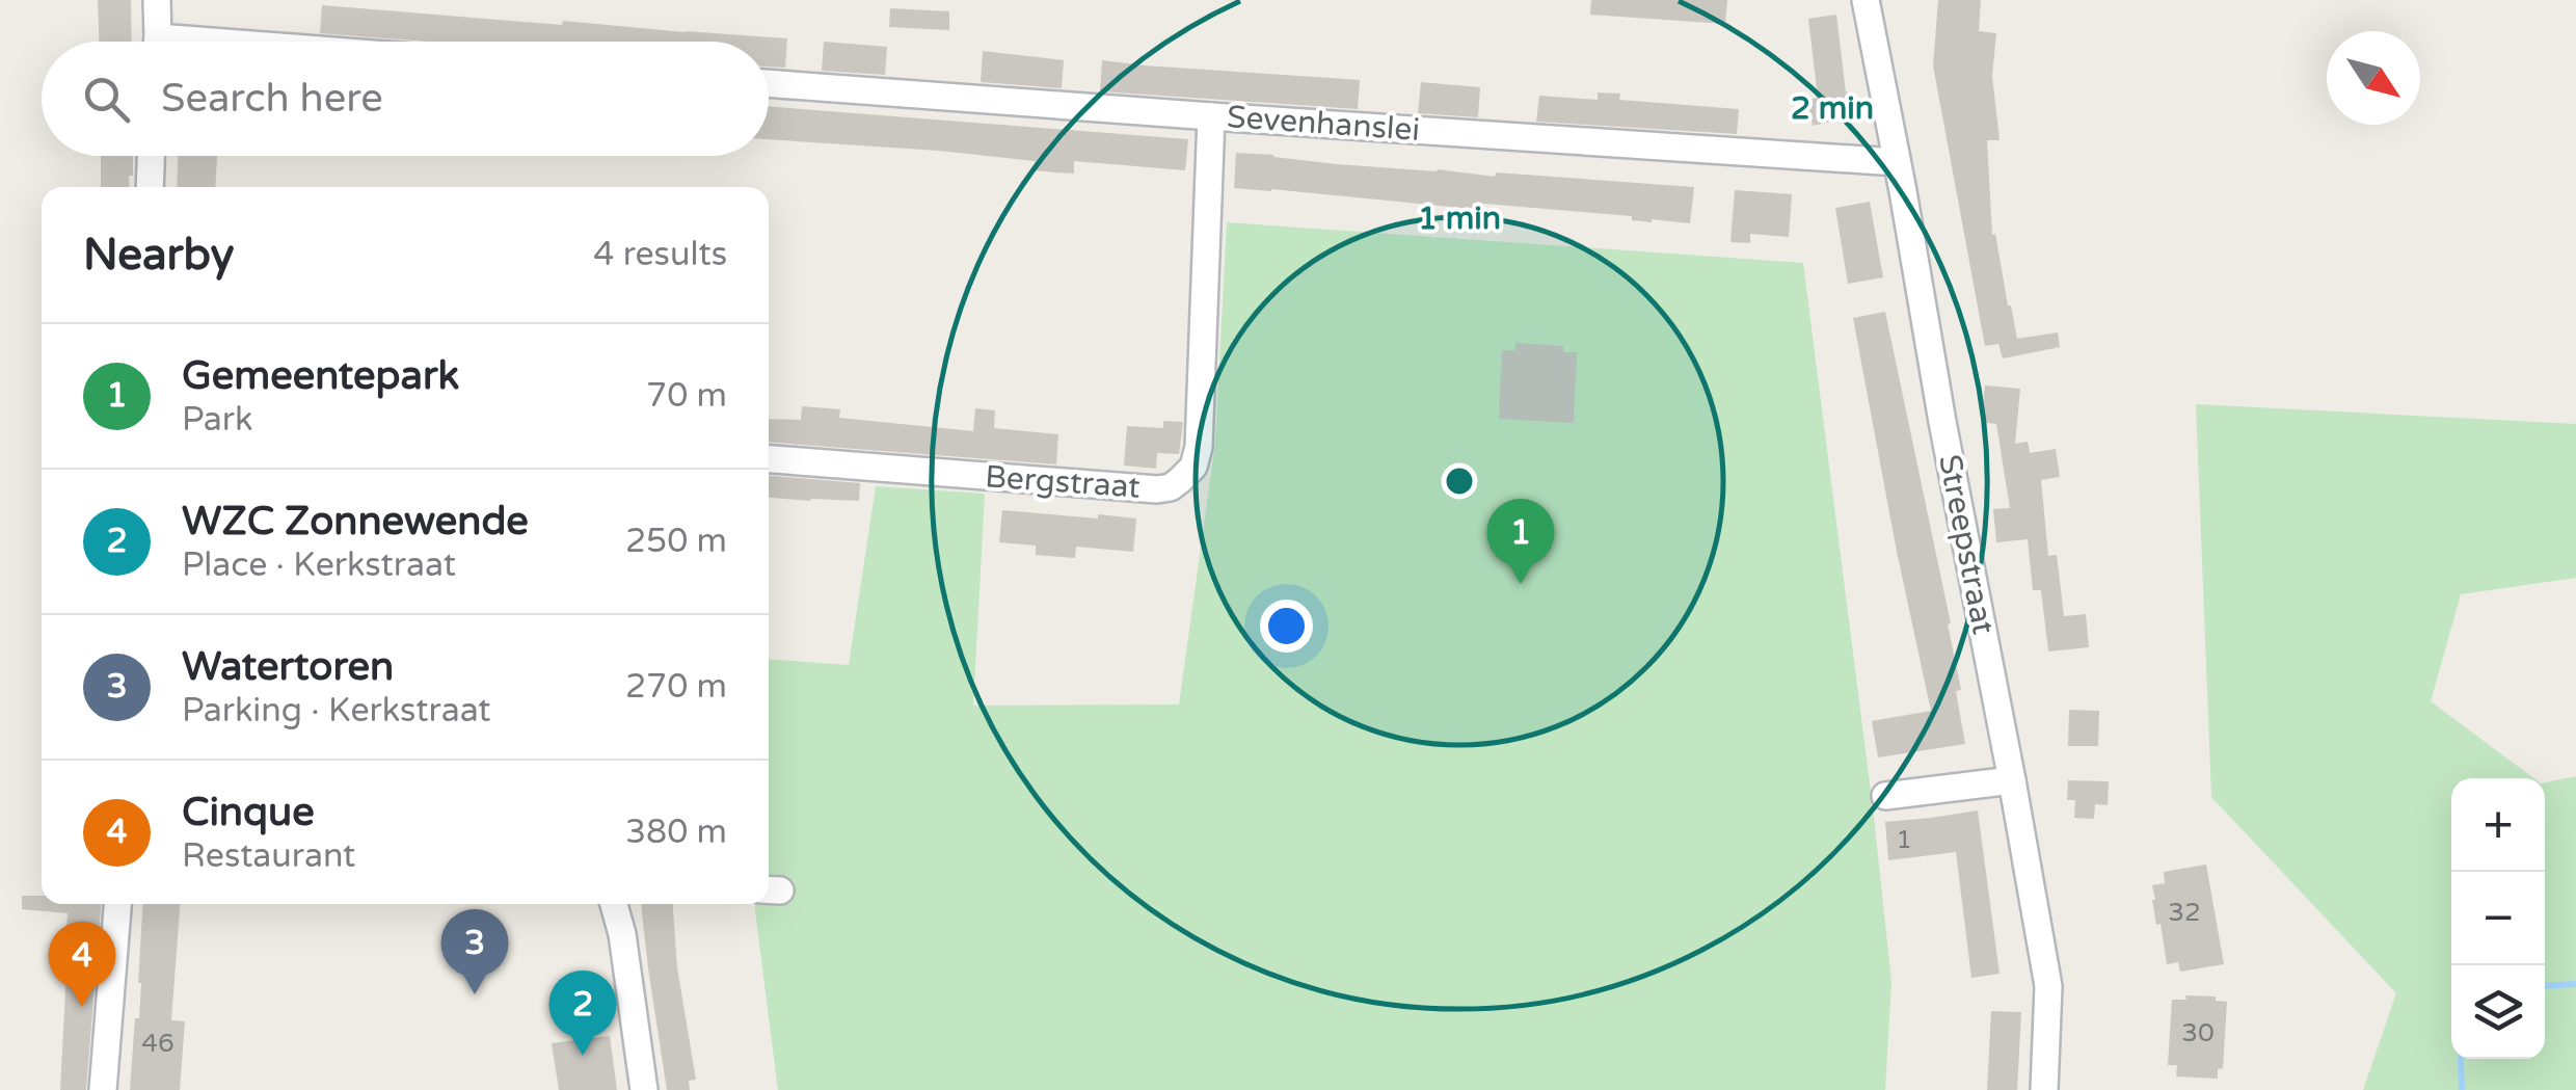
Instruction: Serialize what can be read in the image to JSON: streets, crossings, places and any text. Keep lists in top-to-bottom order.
{
  "streets": {
    "street": ["Sevenhanslei", "Bergstraat", "Streepstraat"]
  },
  "crossings": [
    ["Sevenhanslei", "Bergstraat"],
    ["Sevenhanslei", "Streepstraat"]
  ],
  "house_numbers": [
    "1",
    "32",
    "30",
    "46"
  ],
  "north": "bottom right",
  "page": {
    "search": "Search here",
    "heading": ["Nearby", "4 results"],
    "list": [
      {
        "mark": "1",
        "name": "Gemeentepark",
        "note": "Park",
        "value": "70 m"
      },
      {
        "mark": "2",
        "name": "WZC Zonnewende",
        "note": "Place · Kerkstraat",
        "value": "250 m"
      },
      {
        "mark": "3",
        "name": "Watertoren",
        "note": "Parking · Kerkstraat",
        "value": "270 m"
      },
      {
        "mark": "4",
        "name": "Cinque",
        "note": "Restaurant",
        "value": "380 m"
      }
    ],
    "pins": [
      "1",
      "3",
      "4",
      "2"
    ],
    "map_buttons": ["+", "−"]
  },
  "rings": ["2 min", "1 min"]
}
